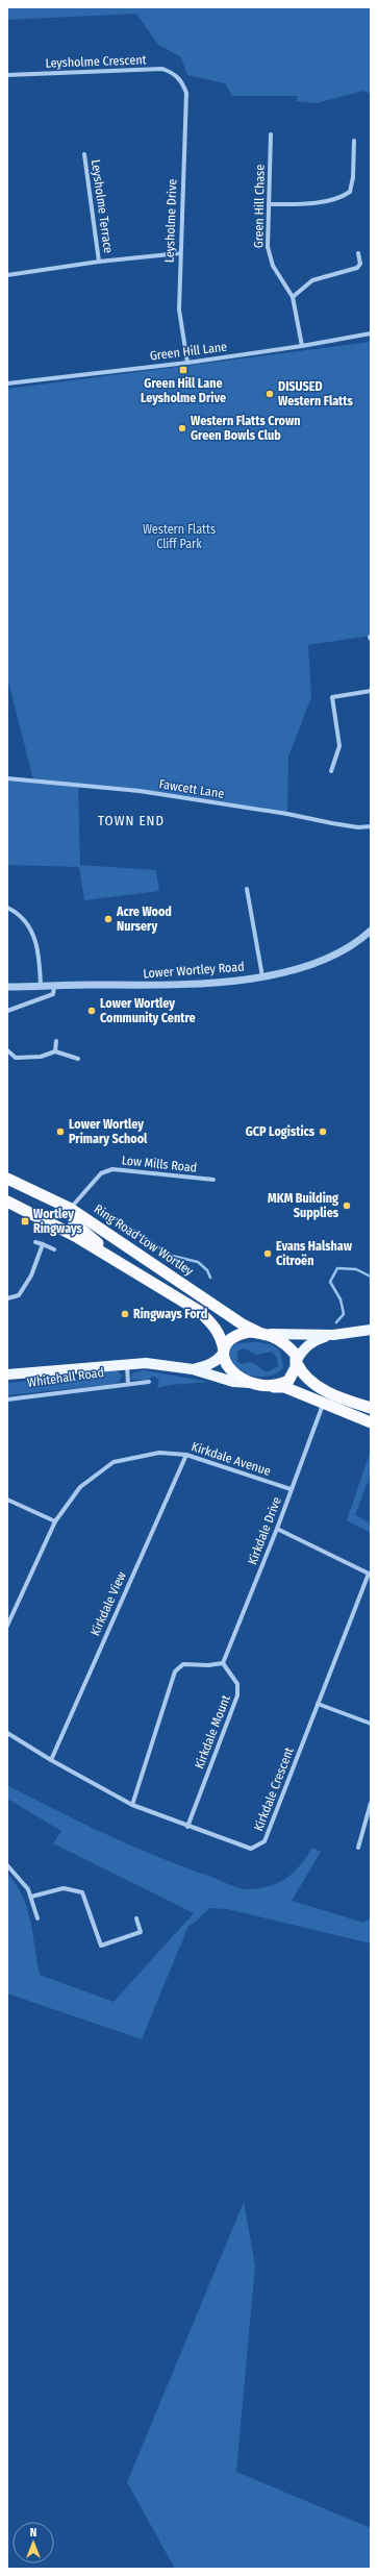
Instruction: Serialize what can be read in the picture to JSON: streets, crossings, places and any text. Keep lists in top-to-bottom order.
{
  "streets": {
    "highway": ["Ring Road Low Wortley"],
    "main road": ["Whitehall Road"],
    "street": [
      "Leysholme Crescent",
      "Leysholme Terrace",
      "Green Hill Chase",
      "Leysholme Drive",
      "Green Hill Lane",
      "Fawcett Lane",
      "Lower Wortley Road",
      "Low Mills Road",
      "Kirkdale Avenue",
      "Kirkdale Drive",
      "Kirkdale View",
      "Kirkdale Mount",
      "Kirkdale Crescent"
    ]
  },
  "crossings": [
    ["Leysholme Crescent", "Leysholme Drive"],
    ["Green Hill Chase", "Green Hill Lane"],
    ["Leysholme Drive", "Green Hill Lane"],
    ["Low Mills Road", "Ring Road Low Wortley"],
    ["Ring Road Low Wortley", "Whitehall Road"],
    ["Kirkdale Avenue", "Kirkdale Drive"],
    ["Kirkdale Avenue", "Kirkdale View"],
    ["Kirkdale Drive", "Kirkdale Mount"],
    ["Kirkdale Drive", "Kirkdale Crescent"],
    ["Kirkdale View", "Kirkdale Crescent"],
    ["Kirkdale Mount", "Kirkdale Crescent"]
  ],
  "districts": ["TOWN END"],
  "parks": ["Western Flatts Cliff Park"],
  "places": {
    "transit": ["Green Hill Lane Leysholme Drive", "Wortley Ringways"],
    "other": [
      "DISUSED Western Flatts",
      "Western Flatts Crown Green Bowls Club",
      "Acre Wood Nursery",
      "Lower Wortley Community Centre",
      "Lower Wortley Primary School",
      "GCP Logistics",
      "MKM Building Supplies",
      "Evans Halshaw Citroën",
      "Ringways Ford"
    ]
  },
  "north": "top"
}
